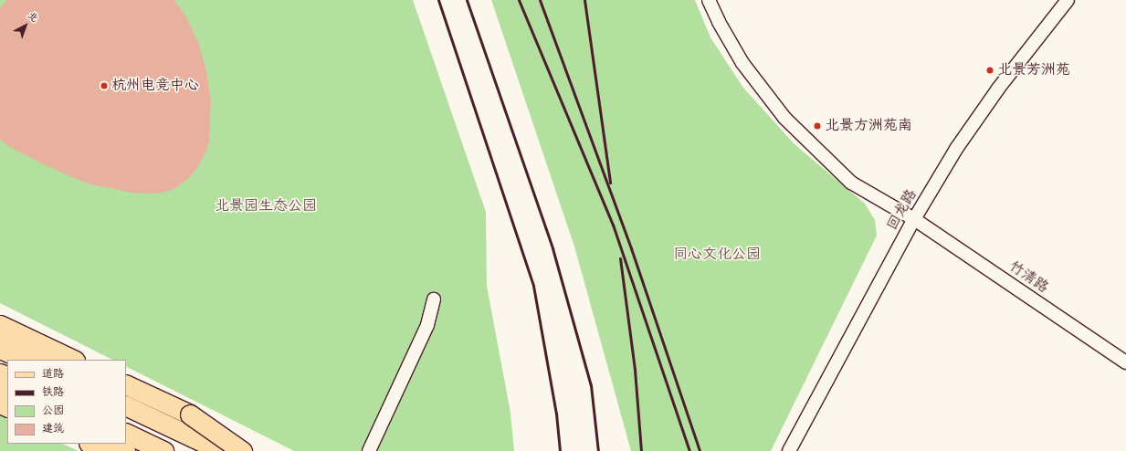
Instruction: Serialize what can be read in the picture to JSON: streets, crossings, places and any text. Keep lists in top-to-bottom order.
{
  "streets": {
    "street": ["回龙路", "竹清路"]
  },
  "crossings": [
    ["回龙路", "竹清路"]
  ],
  "parks": ["北景园生态公园", "同心文化公园"],
  "places": ["北景芳洲苑", "杭州电竞中心", "北景方洲苑南"],
  "legend": [
    "道路",
    "铁路",
    "公园",
    "建筑"
  ],
  "north": "top right"
}
